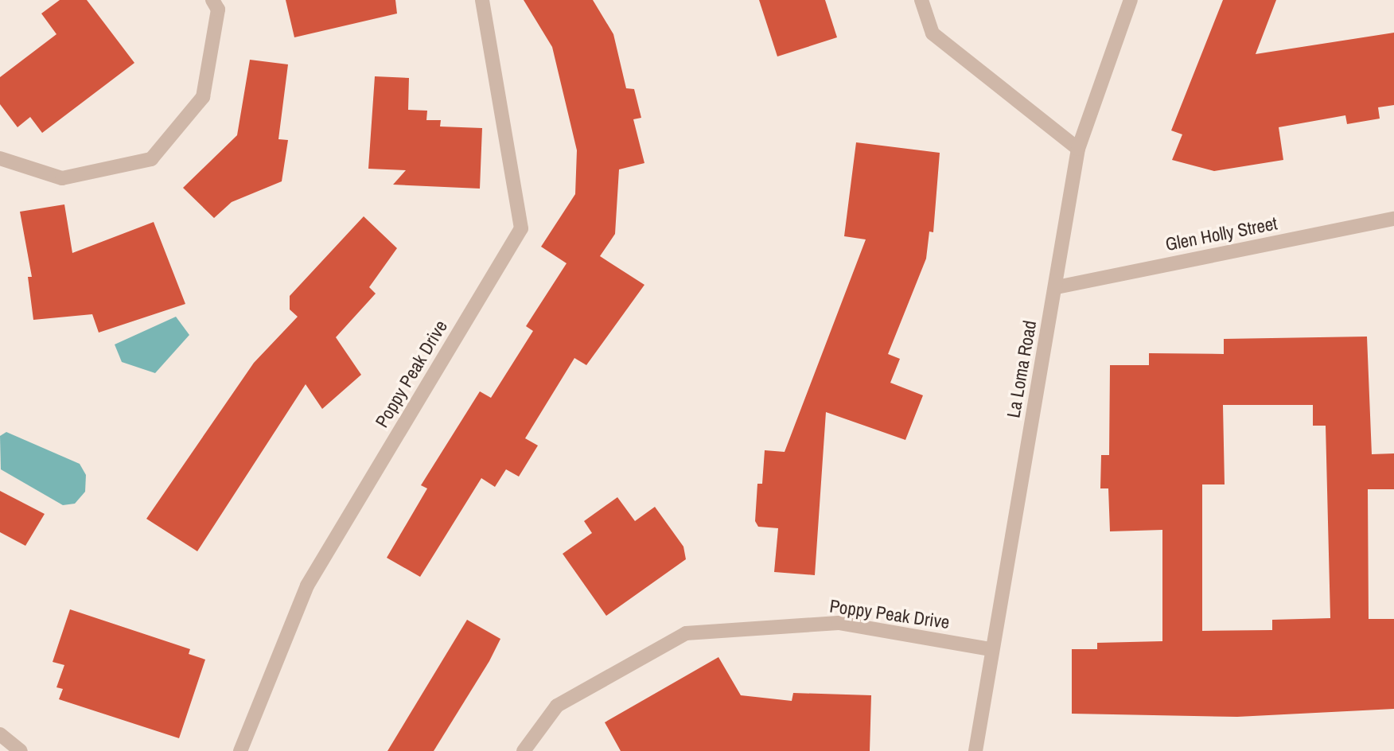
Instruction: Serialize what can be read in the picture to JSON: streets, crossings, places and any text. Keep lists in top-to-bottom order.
{
  "streets": {
    "street": ["Glen Holly Street", "La Loma Road", "Poppy Peak Drive"]
  },
  "crossings": [
    ["Glen Holly Street", "La Loma Road"],
    ["La Loma Road", "Poppy Peak Drive"]
  ]
}
